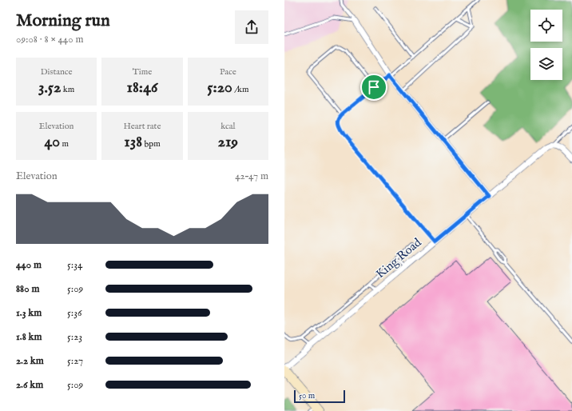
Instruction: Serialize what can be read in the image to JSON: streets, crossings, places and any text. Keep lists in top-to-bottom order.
{
  "streets": {
    "street": ["King Road"]
  },
  "scale_bar": "50 m",
  "page": {
    "heading": ["Morning run", "09:08 · 8 × 440 m"],
    "stats": [
      ["Distance", "3.52 km"],
      ["Time", "18:46"],
      ["Pace", "5:20 /km"],
      ["Elevation", "40 m"],
      ["Heart rate", "138 bpm"],
      ["kcal", "219"]
    ],
    "chart": ["Elevation", "42–47 m"],
    "list": [
      {
        "name": "440 m",
        "note": "5:34"
      },
      {
        "name": "880 m",
        "note": "5:09"
      },
      {
        "name": "1.3 km",
        "note": "5:36"
      },
      {
        "name": "1.8 km",
        "note": "5:23"
      },
      {
        "name": "2.2 km",
        "note": "5:27"
      },
      {
        "name": "2.6 km",
        "note": "5:09"
      }
    ],
    "scale": "50 m"
  }
}
